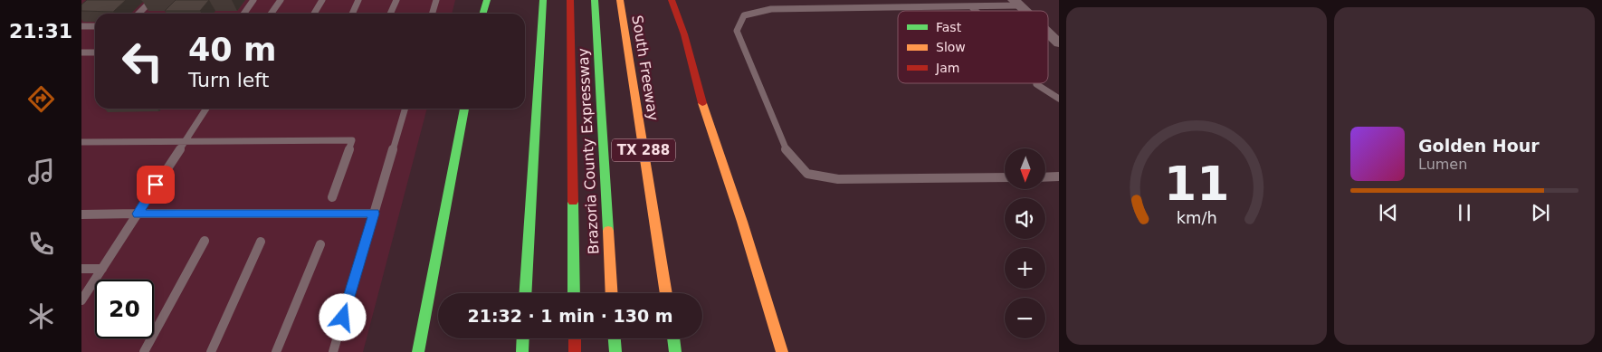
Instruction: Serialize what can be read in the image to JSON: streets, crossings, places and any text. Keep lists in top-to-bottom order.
{
  "streets": {
    "main road": ["South Freeway", "TX 288", "Brazoria County Expressway"]
  },
  "legend": ["Fast", "Slow", "Jam"],
  "north": "bottom",
  "page": {
    "tabs": "21:31",
    "turn": ["40 m", "Turn left"],
    "song": ["Golden Hour", "Lumen"],
    "map_buttons": ["+", "−"],
    "limit": "20",
    "trip": "21:32 · 1 min · 130 m",
    "gauge": ["11", "km/h"]
  }
}
